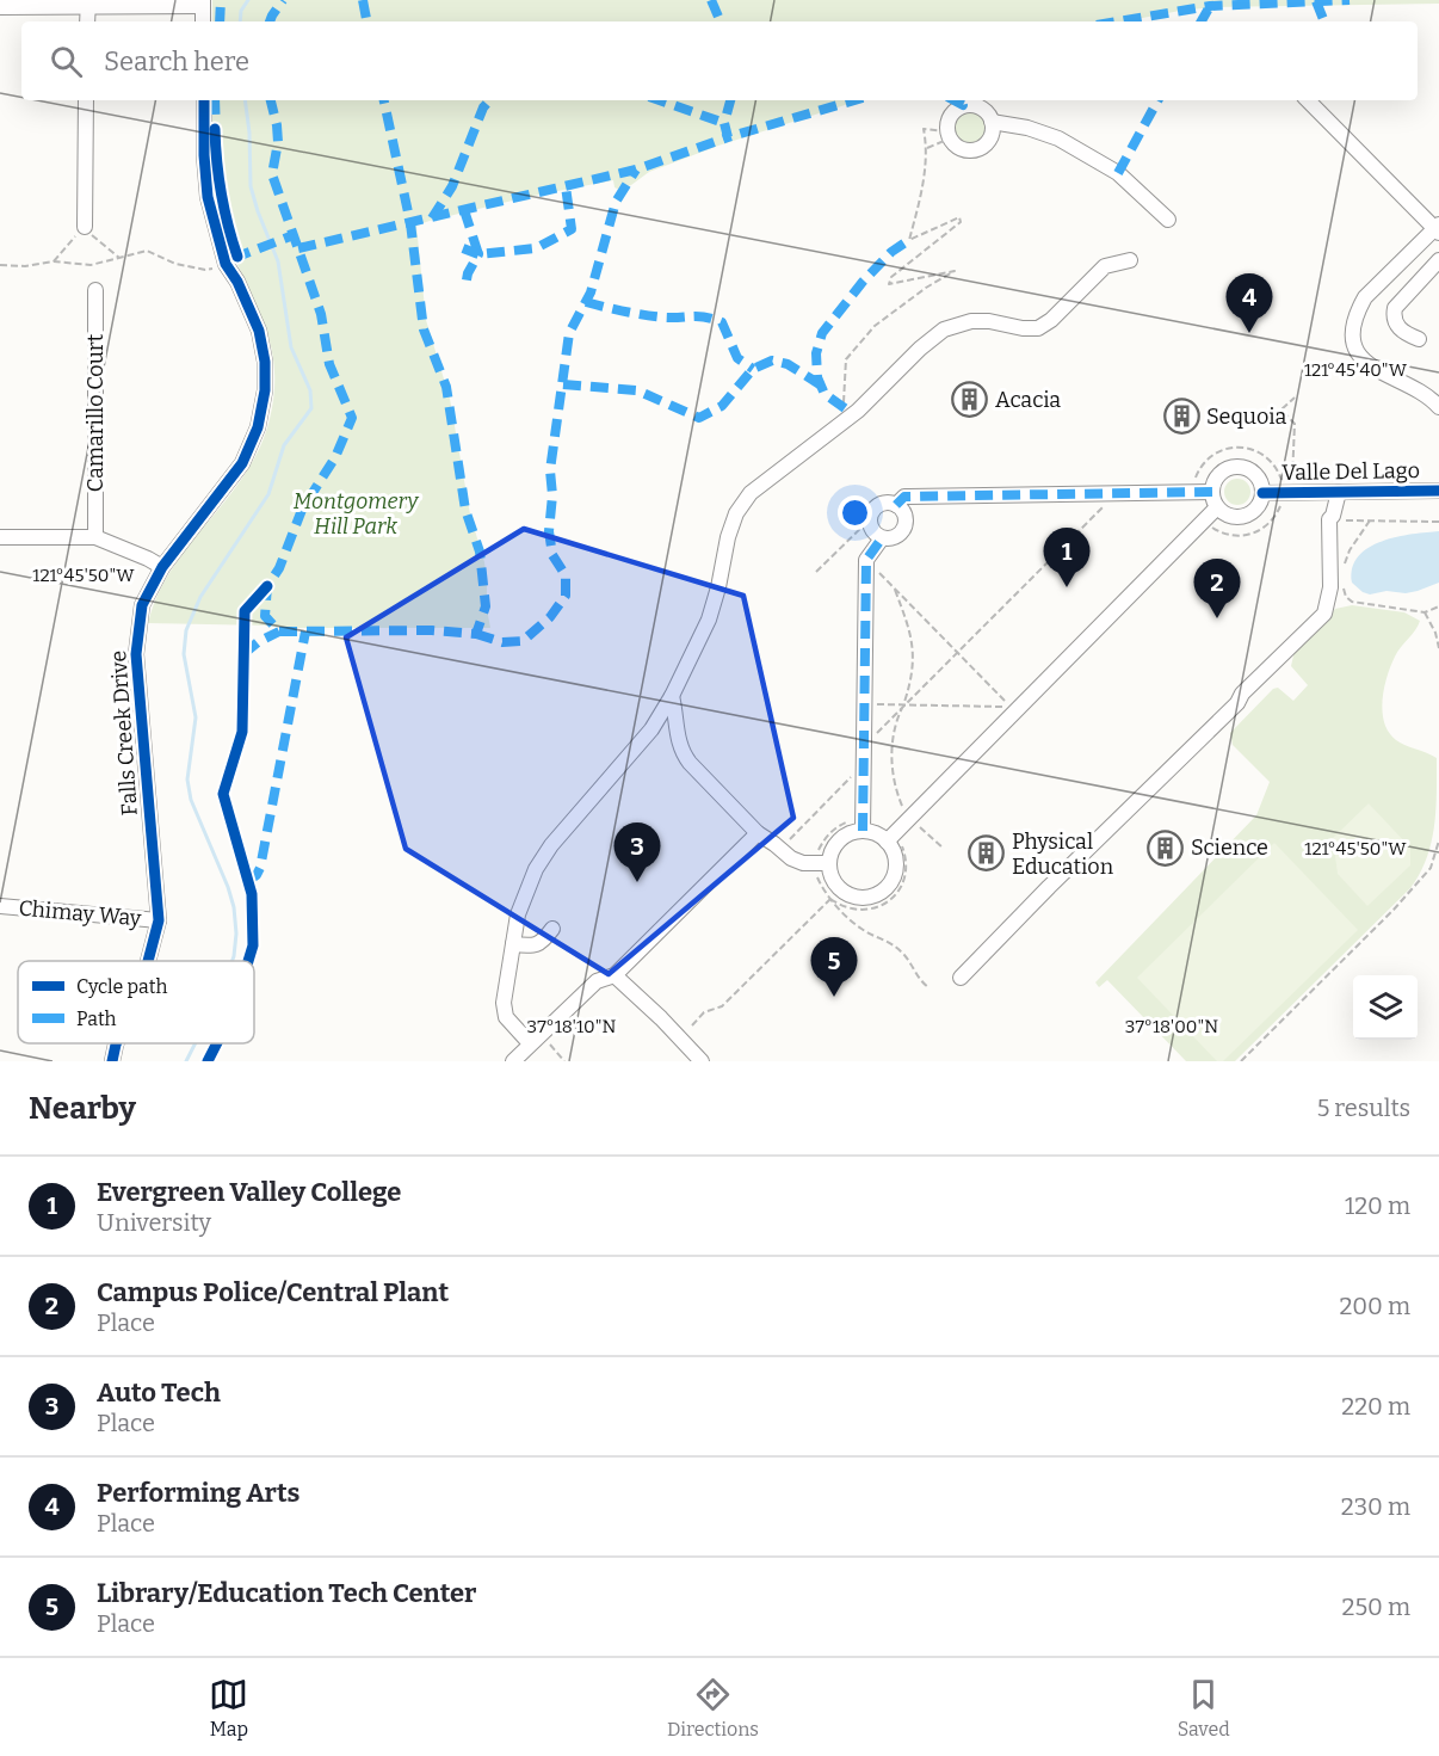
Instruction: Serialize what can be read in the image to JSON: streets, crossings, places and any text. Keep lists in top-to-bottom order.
{
  "streets": {
    "street": [
      "Camarillo Court",
      "Valle Del Lago",
      "Falls Creek Drive",
      "Chimay Way"
    ]
  },
  "crossings": [
    ["Falls Creek Drive", "Chimay Way"]
  ],
  "parks": ["Montgomery Hill Park"],
  "places": {
    "building": [
      "Acacia",
      "Sequoia",
      "Science",
      "Physical Education"
    ]
  },
  "legend": ["Cycle path", "Path"],
  "page": {
    "search": "Search here",
    "pins": [
      "4",
      "1",
      "2",
      "3",
      "5"
    ],
    "heading": ["Nearby", "5 results"],
    "list": [
      {
        "mark": "1",
        "name": "Evergreen Valley College",
        "note": "University",
        "value": "120 m"
      },
      {
        "mark": "2",
        "name": "Campus Police/Central Plant",
        "note": "Place",
        "value": "200 m"
      },
      {
        "mark": "3",
        "name": "Auto Tech",
        "note": "Place",
        "value": "220 m"
      },
      {
        "mark": "4",
        "name": "Performing Arts",
        "note": "Place",
        "value": "230 m"
      },
      {
        "mark": "5",
        "name": "Library/Education Tech Center",
        "note": "Place",
        "value": "250 m"
      }
    ],
    "nav": ["Map", "Directions", "Saved"]
  },
  "coordinates": [
    "121°45'40\"W",
    "121°45'50\"W",
    "37°18'10\"N",
    "37°18'00\"N"
  ]
}
